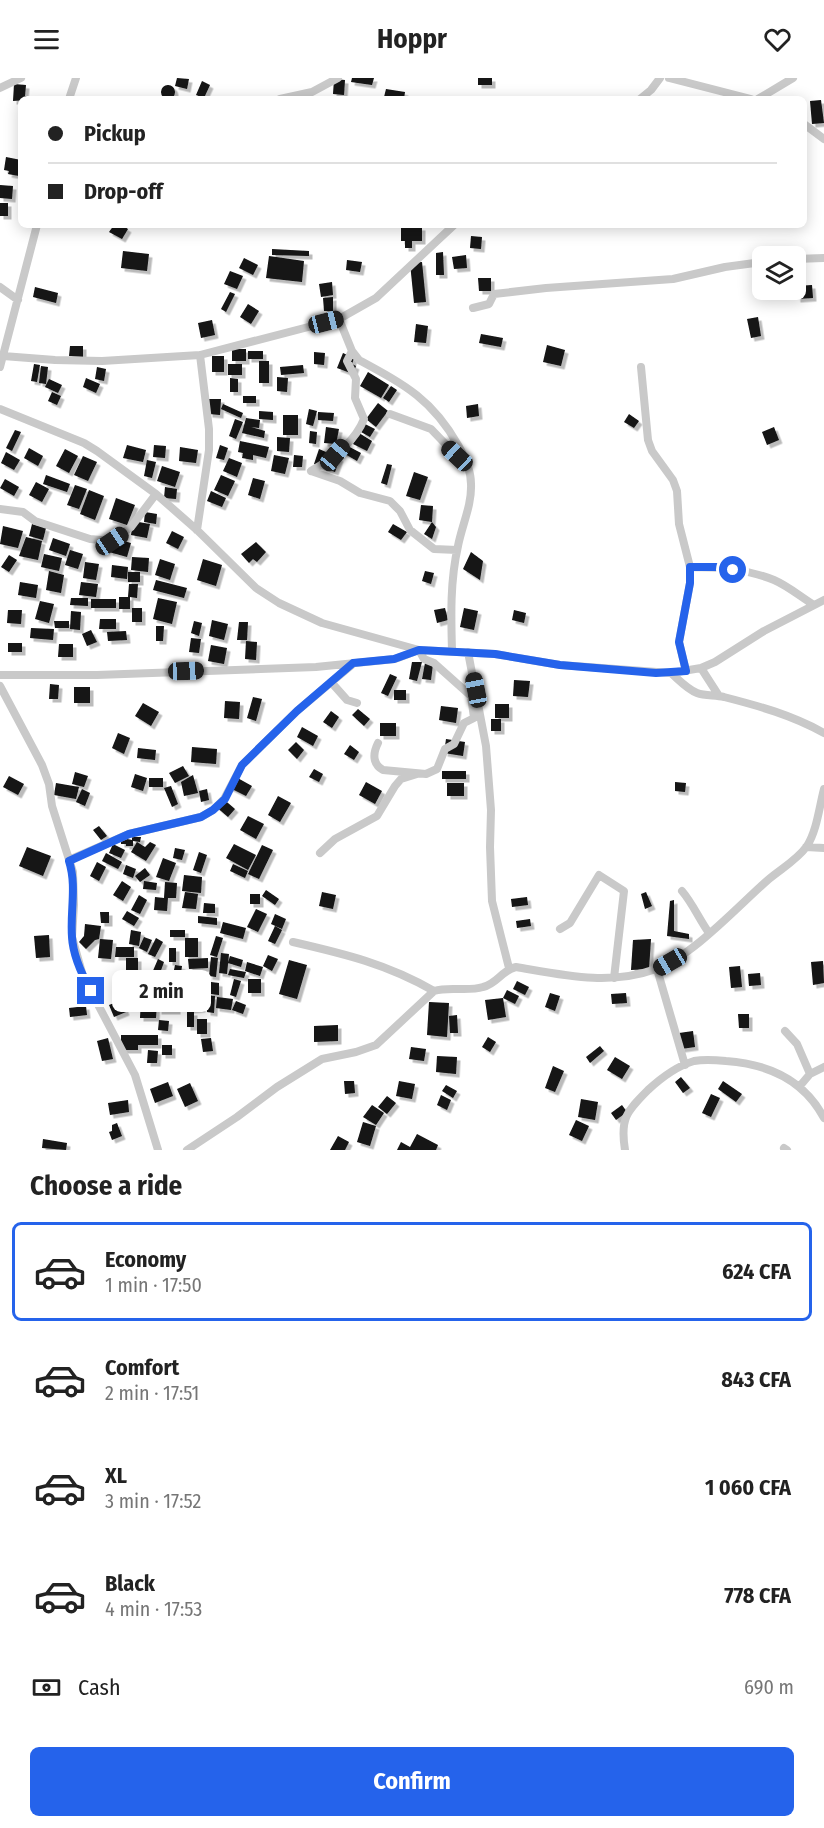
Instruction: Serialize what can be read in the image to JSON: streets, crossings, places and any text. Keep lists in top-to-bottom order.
{
  "page": {
    "header": "Hoppr",
    "banner": ["Pickup", "Drop-off"],
    "bubble": "2 min",
    "heading": "Choose a ride",
    "list": [
      {
        "name": "Economy",
        "note": "1 min · 17:50",
        "value": "624 CFA"
      },
      {
        "name": "Comfort",
        "note": "2 min · 17:51",
        "value": "843 CFA"
      },
      {
        "name": "XL",
        "note": "3 min · 17:52",
        "value": "1 060 CFA"
      },
      {
        "name": "Black",
        "note": "4 min · 17:53",
        "value": "778 CFA"
      }
    ],
    "pay": ["Cash", "690 m"],
    "buttons": "Confirm"
  }
}
